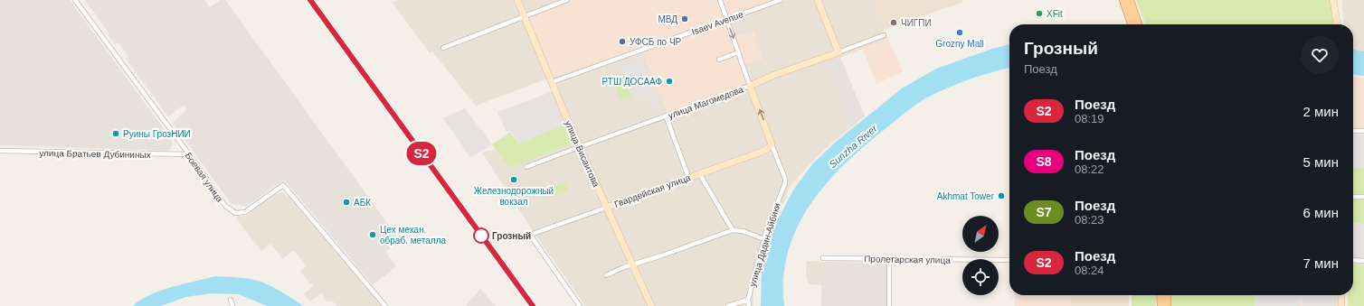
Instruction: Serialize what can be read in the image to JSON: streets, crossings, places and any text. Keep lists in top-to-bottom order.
{
  "streets": {
    "street": [
      "Isaev Avenue",
      "улица Магомедова",
      "улица Братьев Дубининых",
      "улица Висаитова",
      "Боевая улица",
      "Гвардейская улица",
      "улица Дадин-Айбики",
      "Пролетарская улица"
    ]
  },
  "crossings": [
    ["Isaev Avenue", "улица Висаитова"],
    ["Isaev Avenue", "улица Дадин-Айбики"],
    ["улица Магомедова", "улица Висаитова"],
    ["улица Магомедова", "улица Дадин-Айбики"],
    ["улица Братьев Дубининых", "Боевая улица"],
    ["улица Висаитова", "Гвардейская улица"],
    ["Гвардейская улица", "улица Дадин-Айбики"]
  ],
  "water": ["Sunzha River"],
  "places": [
    "XFit",
    "МВД",
    "ЧИГПИ",
    "Grozny Mall",
    "УФСБ по ЧР",
    "РТШ ДОСААФ",
    "Руины ГрозНИИ",
    "Железнодорожный вокзал",
    "Akhmat Tower",
    "АБК",
    "Цех механ. обраб. металла",
    "Грозный"
  ],
  "north": "top right",
  "page": {
    "on_map": "S2",
    "heading": ["Грозный", "Поезд"],
    "list": [
      {
        "mark": "S2",
        "name": "Поезд",
        "note": "08:19",
        "value": "2 мин"
      },
      {
        "mark": "S8",
        "name": "Поезд",
        "note": "08:22",
        "value": "5 мин"
      },
      {
        "mark": "S7",
        "name": "Поезд",
        "note": "08:23",
        "value": "6 мин"
      },
      {
        "mark": "S2",
        "name": "Поезд",
        "note": "08:24",
        "value": "7 мин"
      }
    ]
  }
}
